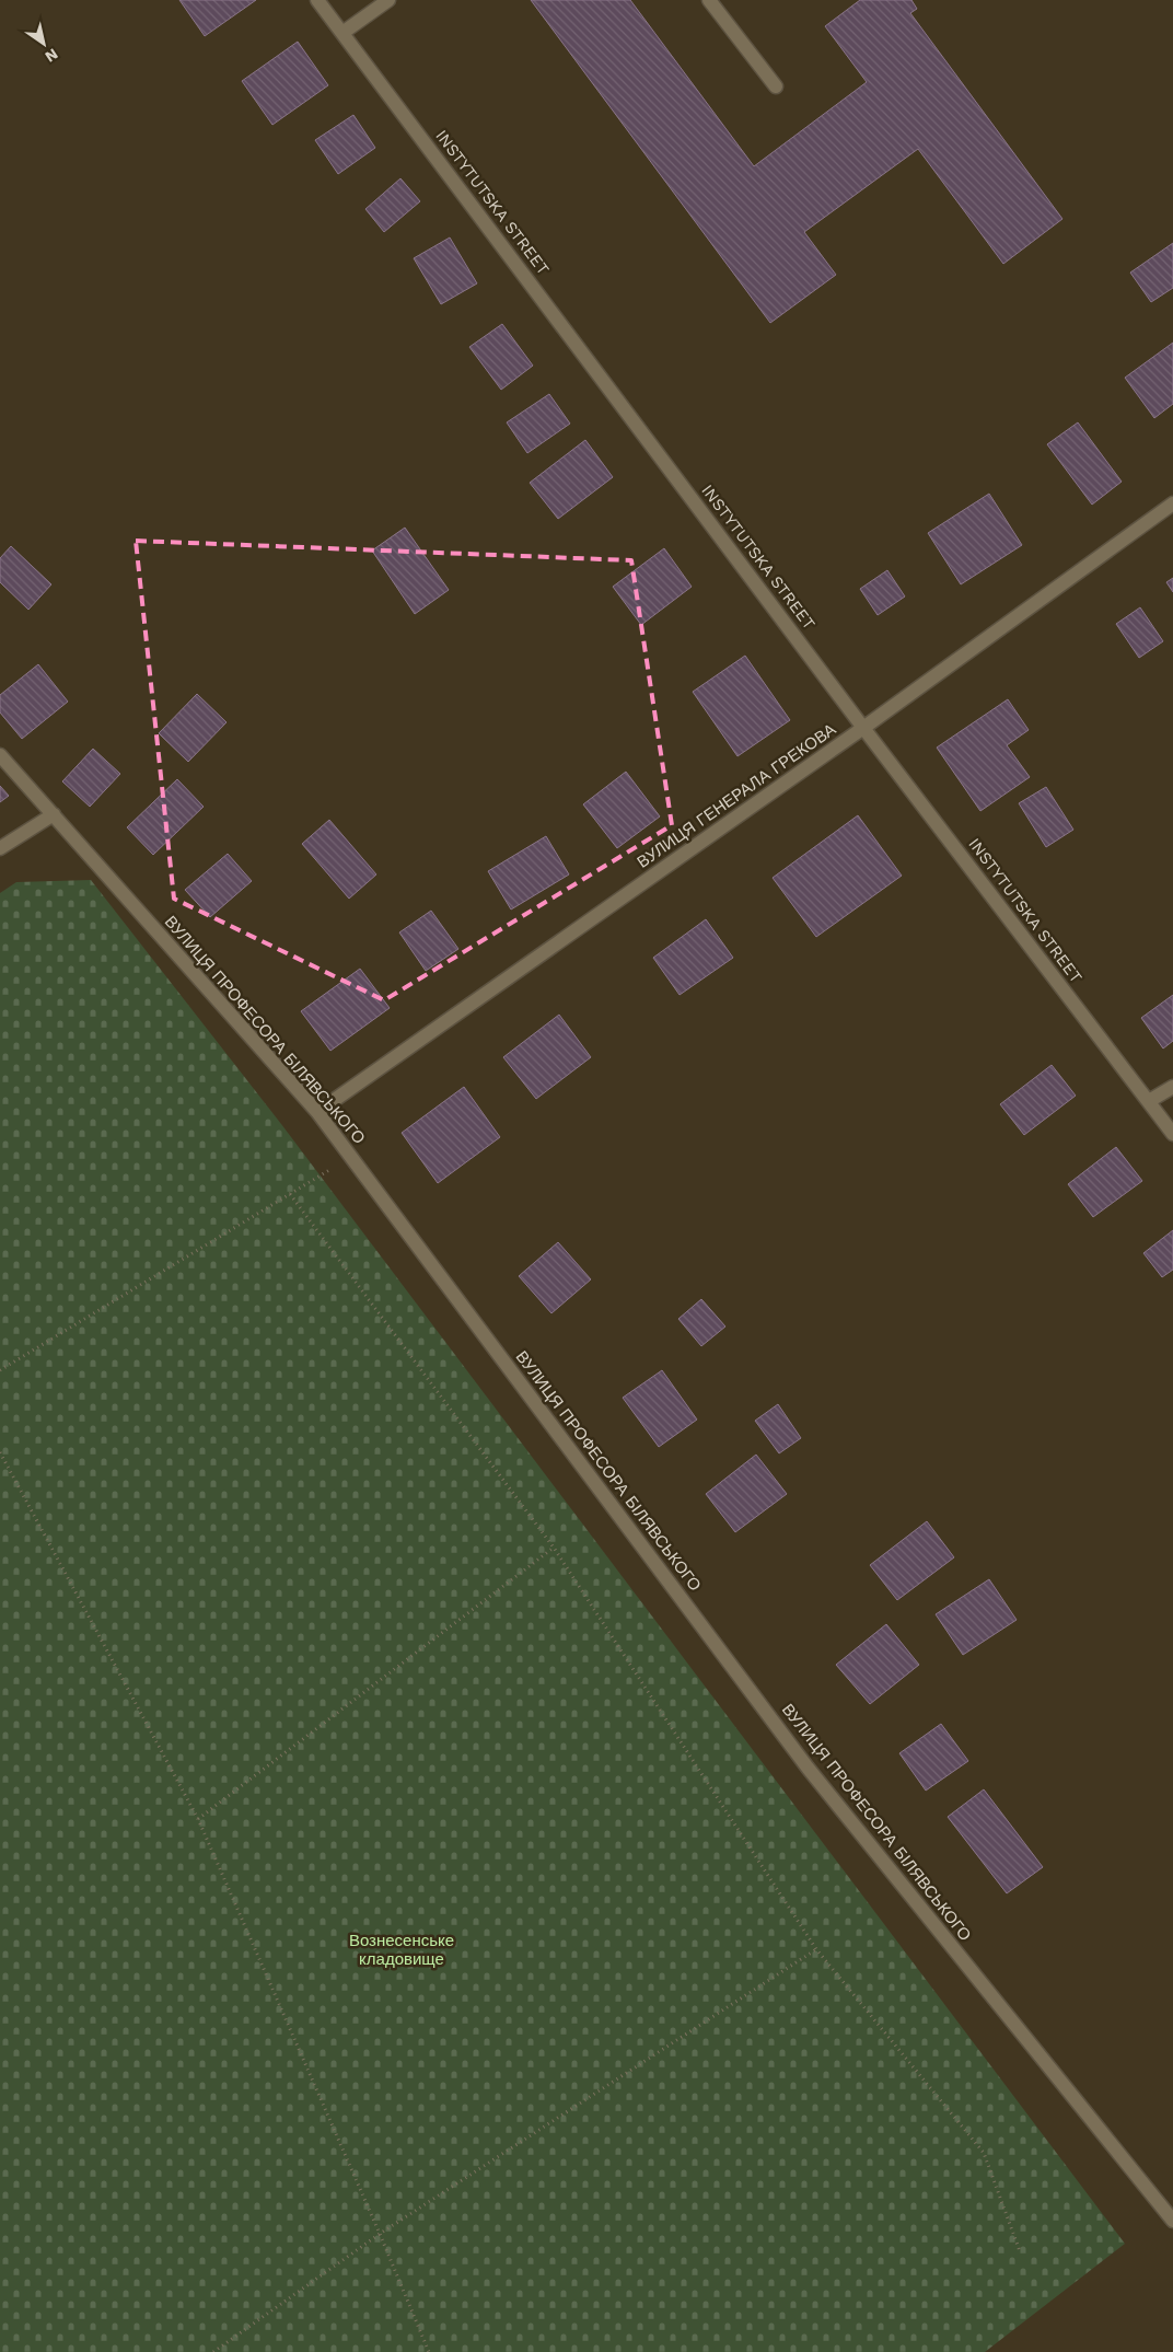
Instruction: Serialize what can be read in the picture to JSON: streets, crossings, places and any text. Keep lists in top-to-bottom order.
{
  "streets": {
    "street": ["INSTYTUTSKA STREET", "ВУЛИЦЯ ГЕНЕРАЛА ГРЕКОВА", "ВУЛИЦЯ ПРОФЕСОРА БІЛЯВСЬКОГО"]
  },
  "crossings": [
    ["INSTYTUTSKA STREET", "ВУЛИЦЯ ГЕНЕРАЛА ГРЕКОВА"],
    ["ВУЛИЦЯ ГЕНЕРАЛА ГРЕКОВА", "ВУЛИЦЯ ПРОФЕСОРА БІЛЯВСЬКОГО"]
  ],
  "parks": ["Вознесенське кладовище"],
  "north": "bottom right"
}
